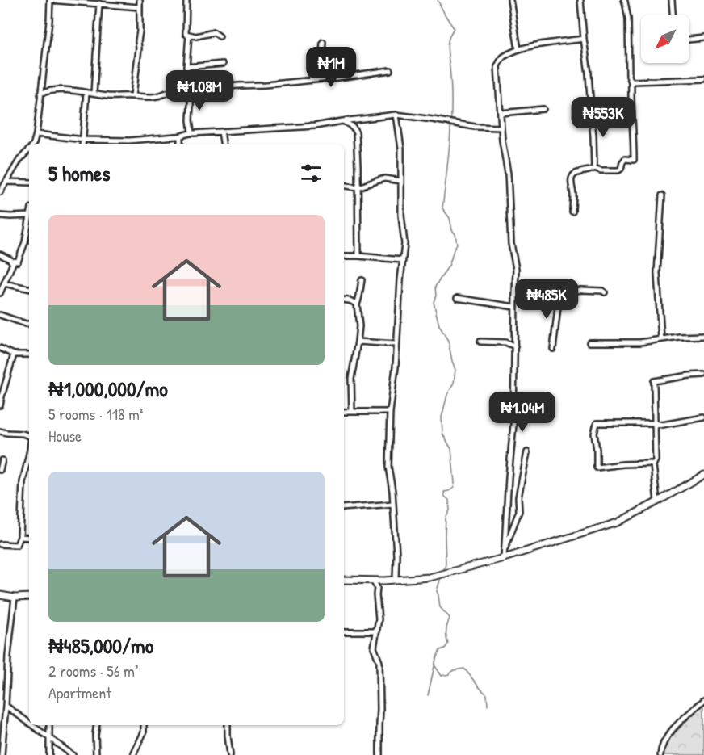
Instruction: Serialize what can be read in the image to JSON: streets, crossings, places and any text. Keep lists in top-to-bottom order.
{
  "north": "bottom left",
  "page": {
    "price": [
      "₦1M",
      "₦1.08M",
      "₦553K",
      "₦485K",
      "₦1.04M"
    ],
    "heading": "5 homes",
    "list": [
      {
        "name": "₦1,000,000/mo",
        "note": "5 rooms · 118 m² · House"
      },
      {
        "name": "₦485,000/mo",
        "note": "2 rooms · 56 m² · Apartment"
      }
    ]
  }
}
